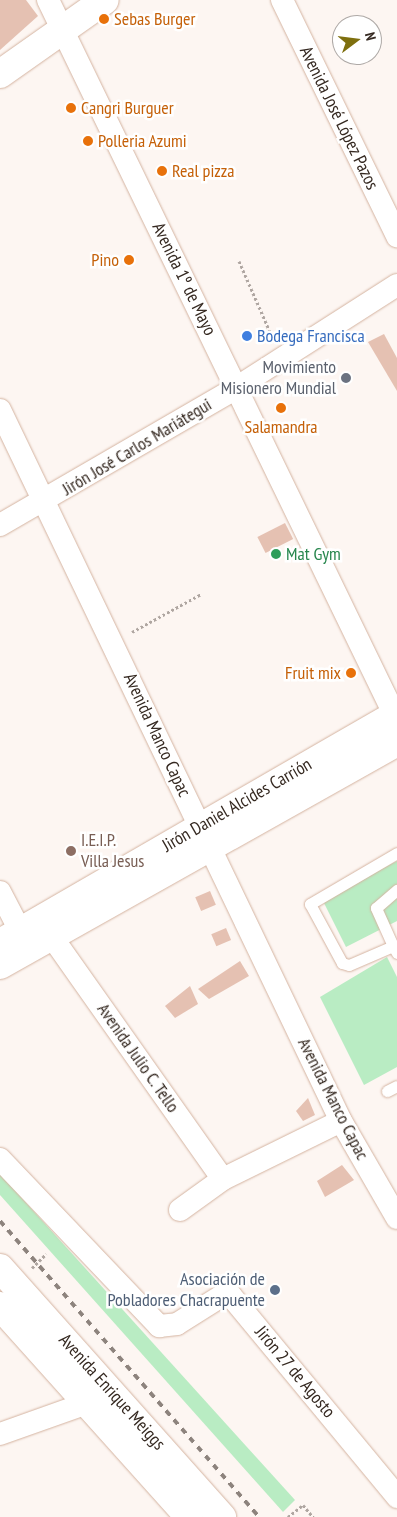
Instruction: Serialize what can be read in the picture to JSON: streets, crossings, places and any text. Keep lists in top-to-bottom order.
{
  "streets": {
    "street": [
      "Avenida José López Pazos",
      "Avenida 1º de Mayo",
      "Jirón José Carlos Mariátegui",
      "Avenida Manco Capac",
      "Jirón Daniel Alcides Carrión",
      "Avenida Julio C. Tello",
      "Jirón 27 de Agosto",
      "Avenida Enrique Meiggs"
    ]
  },
  "crossings": [
    ["Avenida 1º de Mayo", "Jirón José Carlos Mariátegui"],
    ["Avenida 1º de Mayo", "Jirón Daniel Alcides Carrión"],
    ["Jirón José Carlos Mariátegui", "Avenida Manco Capac"],
    ["Avenida Manco Capac", "Jirón Daniel Alcides Carrión"],
    ["Jirón Daniel Alcides Carrión", "Avenida Julio C. Tello"]
  ],
  "places": [
    "Sebas Burger",
    "Cangri Burguer",
    "Polleria Azumi",
    "Real pizza",
    "Pino",
    "Bodega Francisca",
    "Movimiento Misionero Mundial",
    "Salamandra",
    "Mat Gym",
    "Fruit mix",
    "I.E.I.P. Villa Jesus",
    "Asociación de Pobladores Chacrapuente"
  ],
  "north": "right"
}
